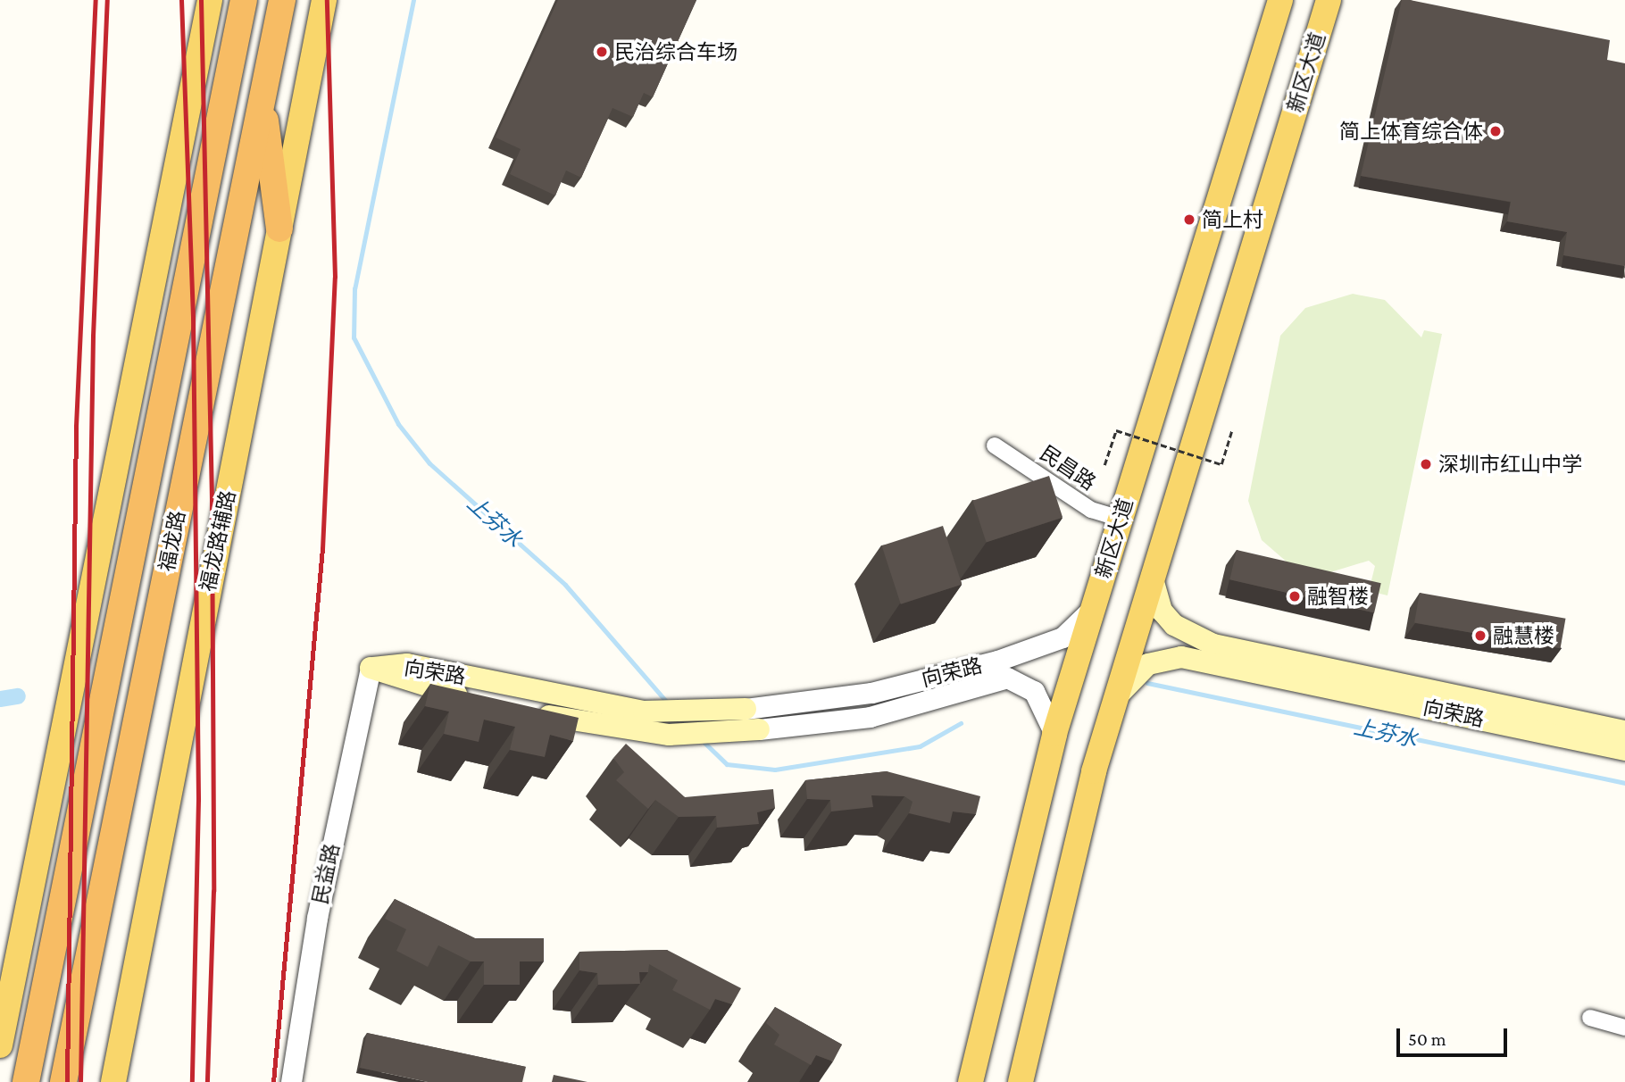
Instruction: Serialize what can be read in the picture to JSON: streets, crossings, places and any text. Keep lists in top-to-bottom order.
{
  "streets": {
    "highway": ["福龙路"],
    "main road": ["新区大道", "福龙路辅路", "向荣路"],
    "street": ["民昌路", "民益路"]
  },
  "crossings": [
    ["新区大道", "民昌路"],
    ["新区大道", "向荣路"],
    ["向荣路", "民益路"]
  ],
  "water": ["上芬水"],
  "places": [
    "民治综合车场",
    "简上体育综合体",
    "简上村",
    "深圳市红山中学",
    "融智楼",
    "融慧楼"
  ],
  "scale_bar": "50 m"
}
